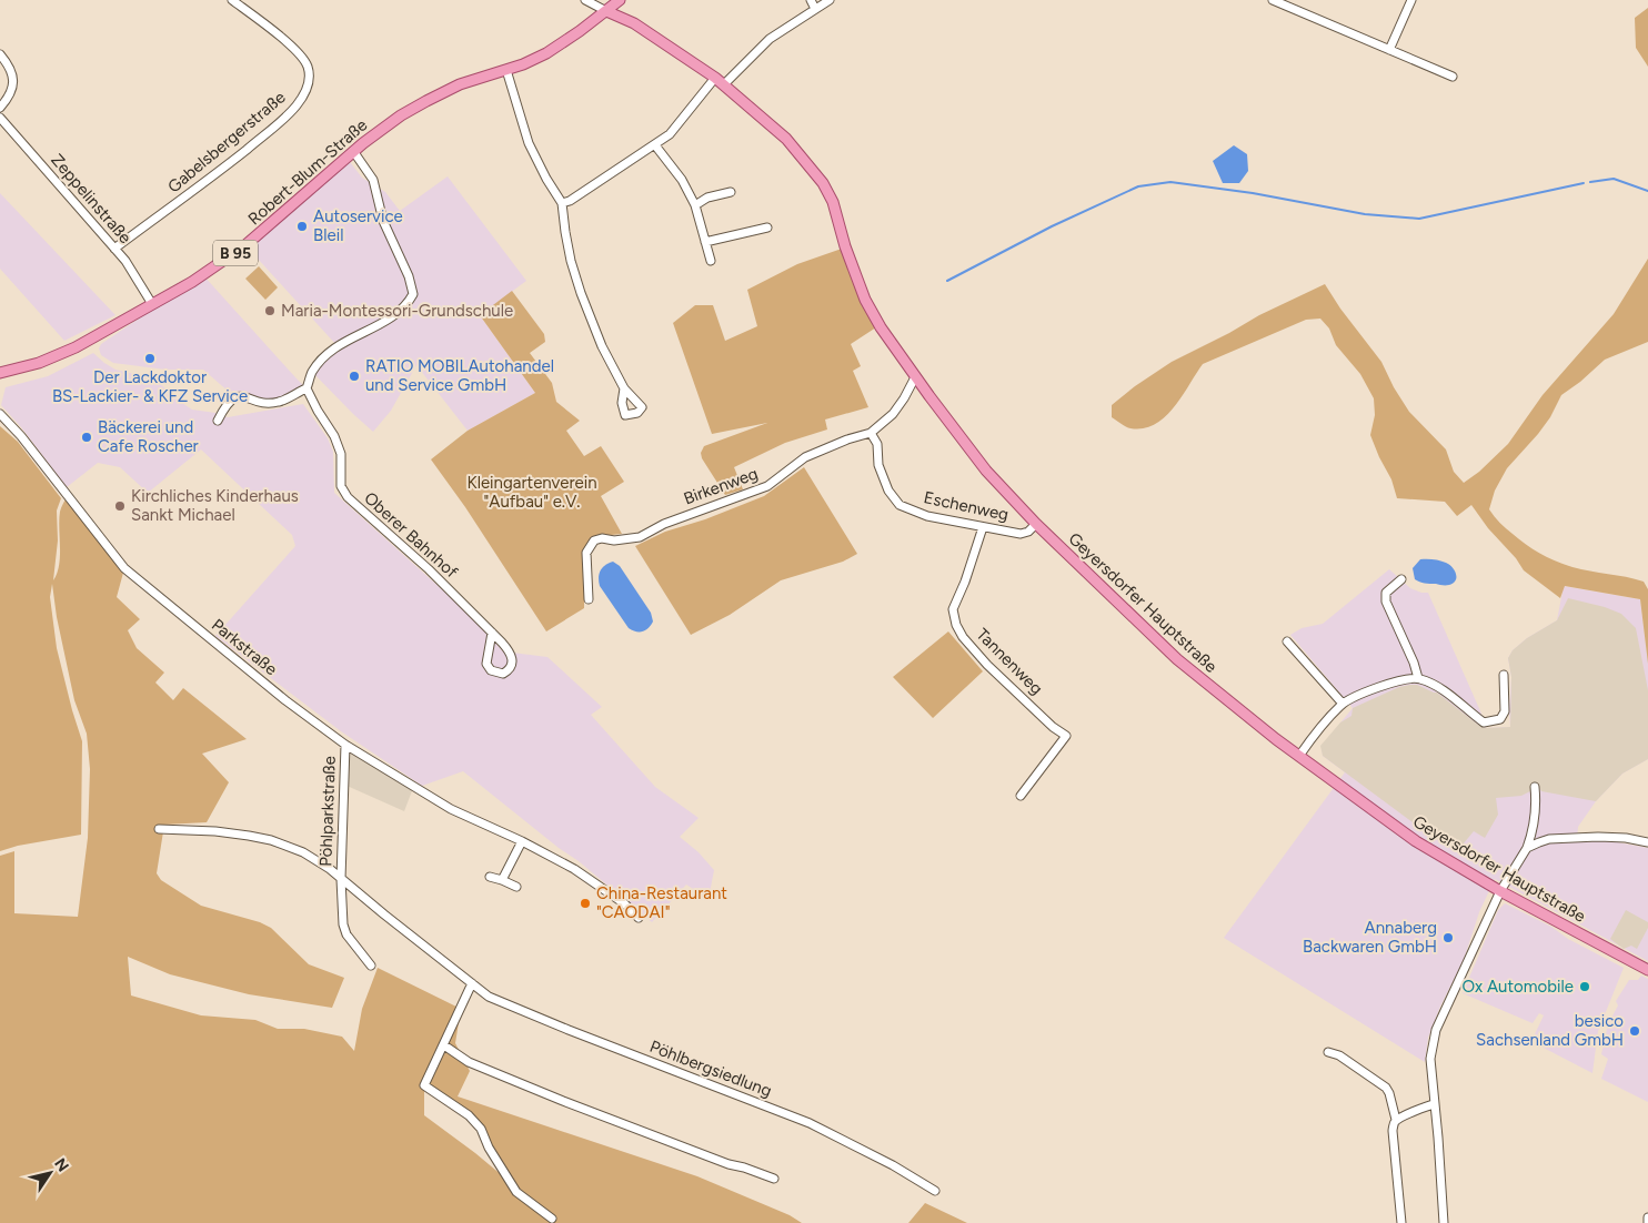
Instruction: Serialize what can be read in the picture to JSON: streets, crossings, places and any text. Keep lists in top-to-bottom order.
{
  "streets": {
    "main road": ["Robert-Blum-Straße", "B 95", "Geyersdorfer Hauptstraße"],
    "street": [
      "Gabelsbergerstraße",
      "Zeppelinstraße",
      "Birkenweg",
      "Eschenweg",
      "Oberer Bahnhof",
      "Parkstraße",
      "Tannenweg",
      "Pöhlparkstraße",
      "Pöhlbergsiedlung"
    ]
  },
  "crossings": [
    ["Gabelsbergerstraße", "Zeppelinstraße"],
    ["Robert-Blum-Straße", "Zeppelinstraße"],
    ["Robert-Blum-Straße", "B 95"],
    ["Robert-Blum-Straße", "Geyersdorfer Hauptstraße"],
    ["B 95", "Geyersdorfer Hauptstraße"],
    ["Birkenweg", "Eschenweg"],
    ["Birkenweg", "Geyersdorfer Hauptstraße"],
    ["Eschenweg", "Geyersdorfer Hauptstraße"],
    ["Eschenweg", "Tannenweg"],
    ["Parkstraße", "Pöhlparkstraße"],
    ["Pöhlparkstraße", "Pöhlbergsiedlung"]
  ],
  "parks": ["Kleingartenverein \"Aufbau\" e.V."],
  "places": [
    "Autoservice Bleil",
    "Maria-Montessori-Grundschule",
    "Der Lackdoktor BS-Lackier- & KFZ Service",
    "RATIO MOBILAutohandel und Service GmbH",
    "Bäckerei und Cafe Roscher",
    "Kirchliches Kinderhaus Sankt Michael",
    "China-Restaurant \"CAODAI\"",
    "Annaberg Backwaren GmbH",
    "Ox Automobile",
    "besico Sachsenland GmbH"
  ],
  "north": "top right"
}
